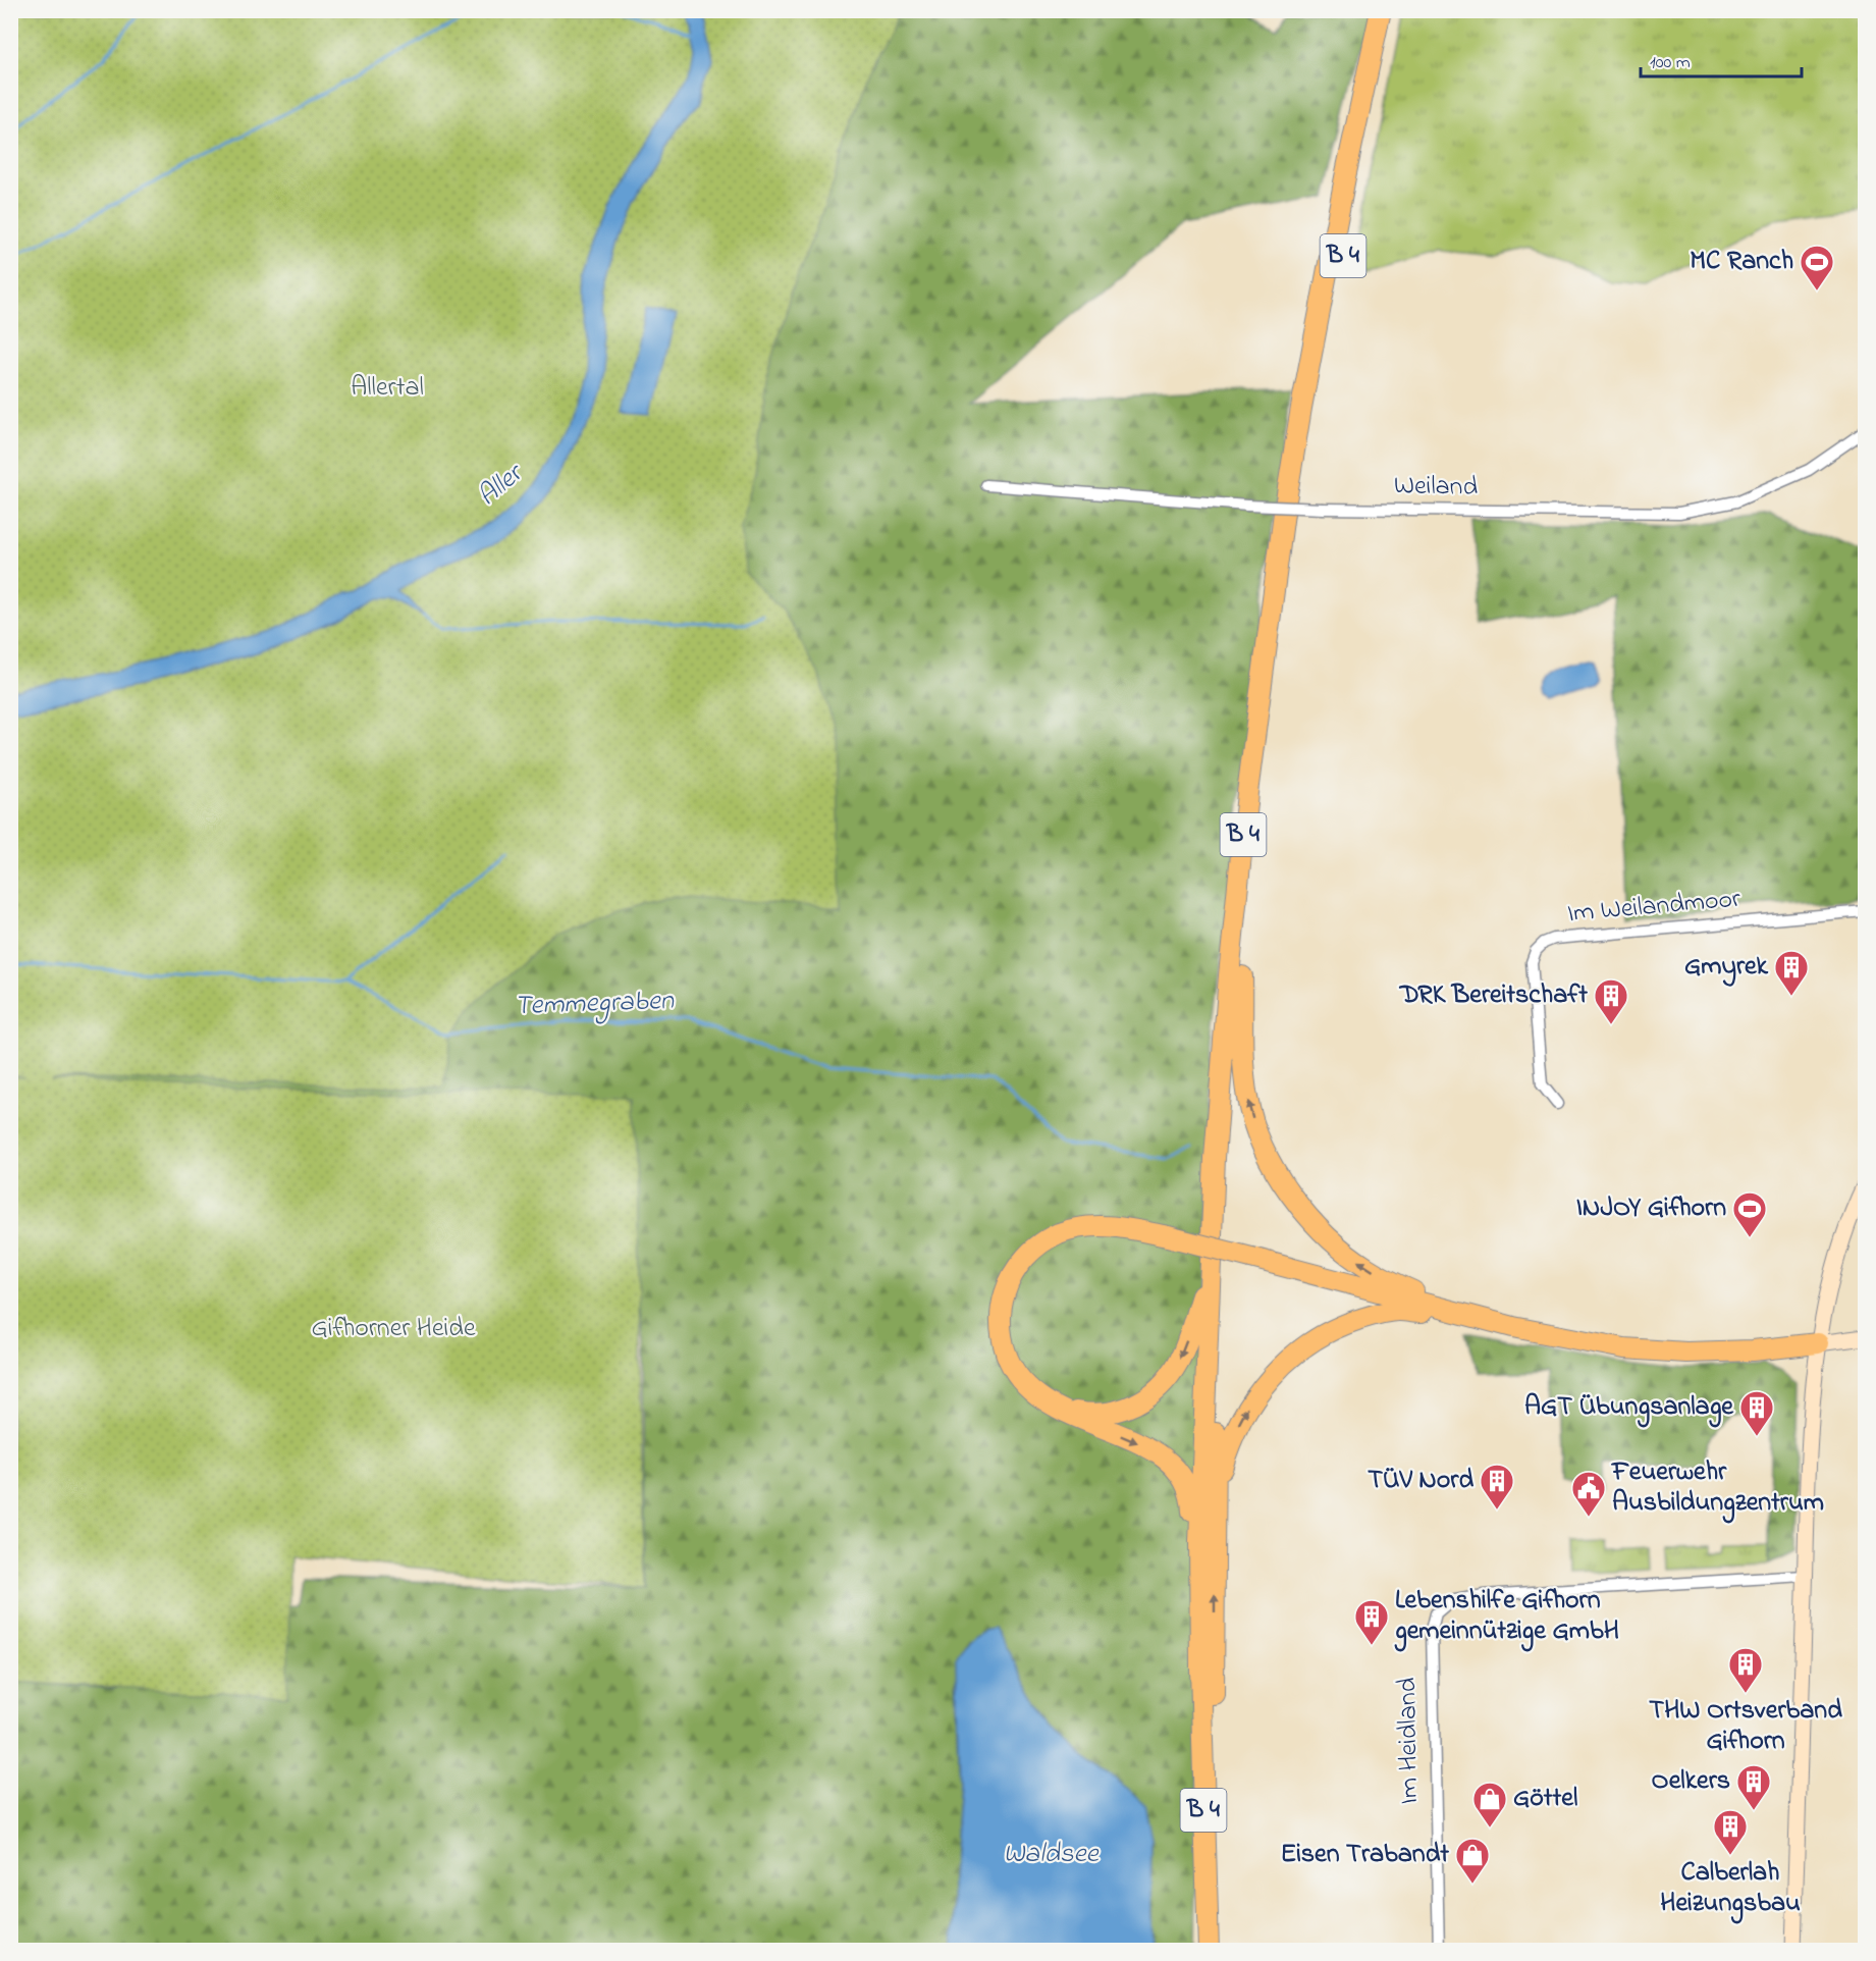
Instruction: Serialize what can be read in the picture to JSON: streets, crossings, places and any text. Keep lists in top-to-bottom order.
{
  "streets": {
    "highway": ["B 4"],
    "street": ["Weiland", "Im Weilandmoor", "Im Heidland"]
  },
  "water": ["Aller", "Temmegraben", "Waldsee"],
  "parks": ["Allertal", "Gifhorner Heide"],
  "places": {
    "sports": ["MC Ranch", "INJOY Gifhorn"],
    "building": [
      "Gmyrek",
      "DRK Bereitschaft",
      "AGT Übungsanlage",
      "TÜV Nord",
      "Lebenshilfe Gifhorn gemeinnützige GmbH",
      "THW Ortsverband Gifhorn",
      "Oelkers",
      "Calberlah Heizungsbau"
    ],
    "public building": ["Feuerwehr Ausbildungzentrum"],
    "shop": ["Göttel", "Eisen Trabandt"]
  },
  "scale_bar": "100 m"
}
